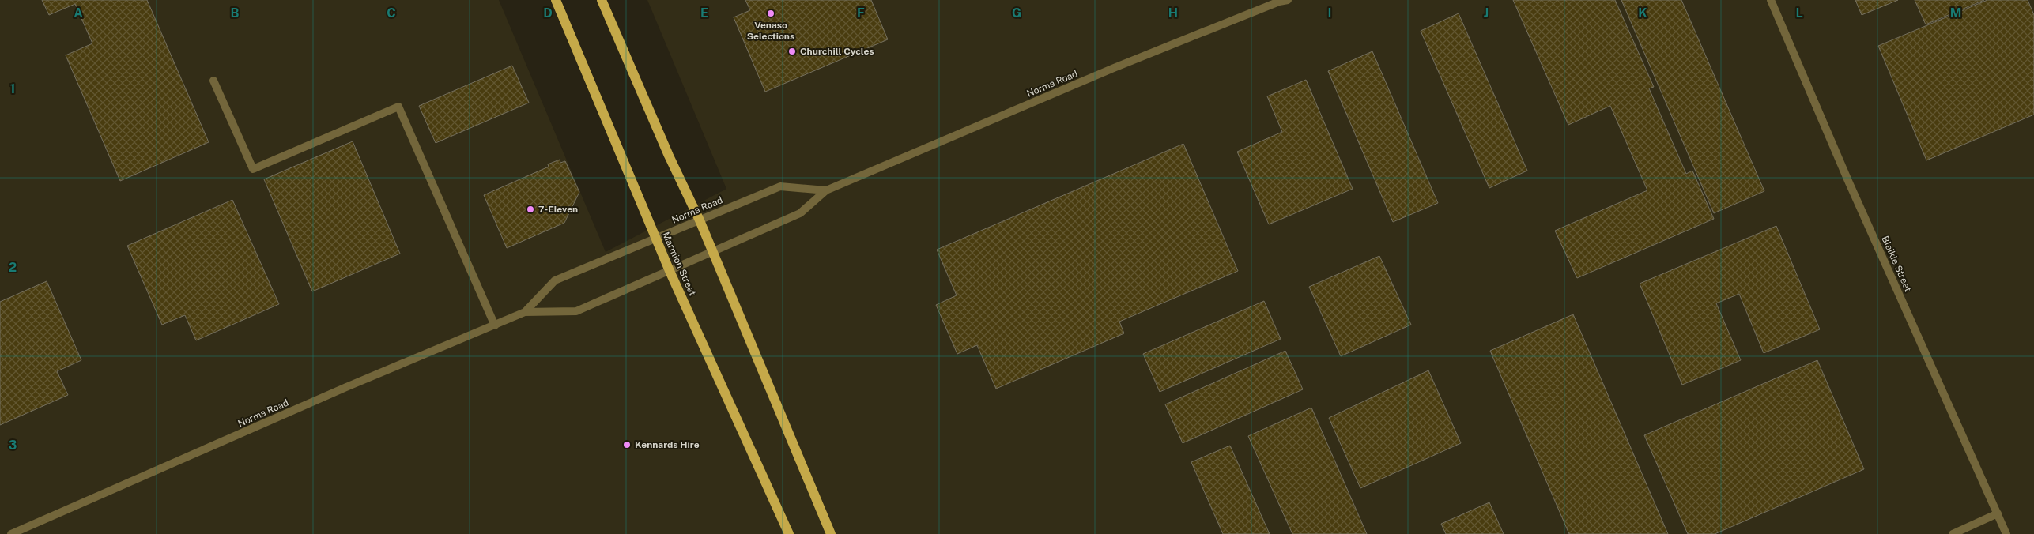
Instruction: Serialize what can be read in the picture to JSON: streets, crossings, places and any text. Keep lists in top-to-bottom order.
{
  "streets": {
    "main road": ["Marmion Street"],
    "street": ["Norma Road", "Blaikie Street"]
  },
  "crossings": [
    ["Norma Road", "Marmion Street"]
  ],
  "places": [
    "Venaso Selections",
    "Churchill Cycles",
    "7-Eleven",
    "Kennards Hire"
  ],
  "grid": {
    "columns": [
      "A",
      "B",
      "C",
      "D",
      "E",
      "F",
      "G",
      "H",
      "I",
      "J",
      "K",
      "L",
      "M"
    ],
    "rows": ["1", "2", "3"]
  }
}
